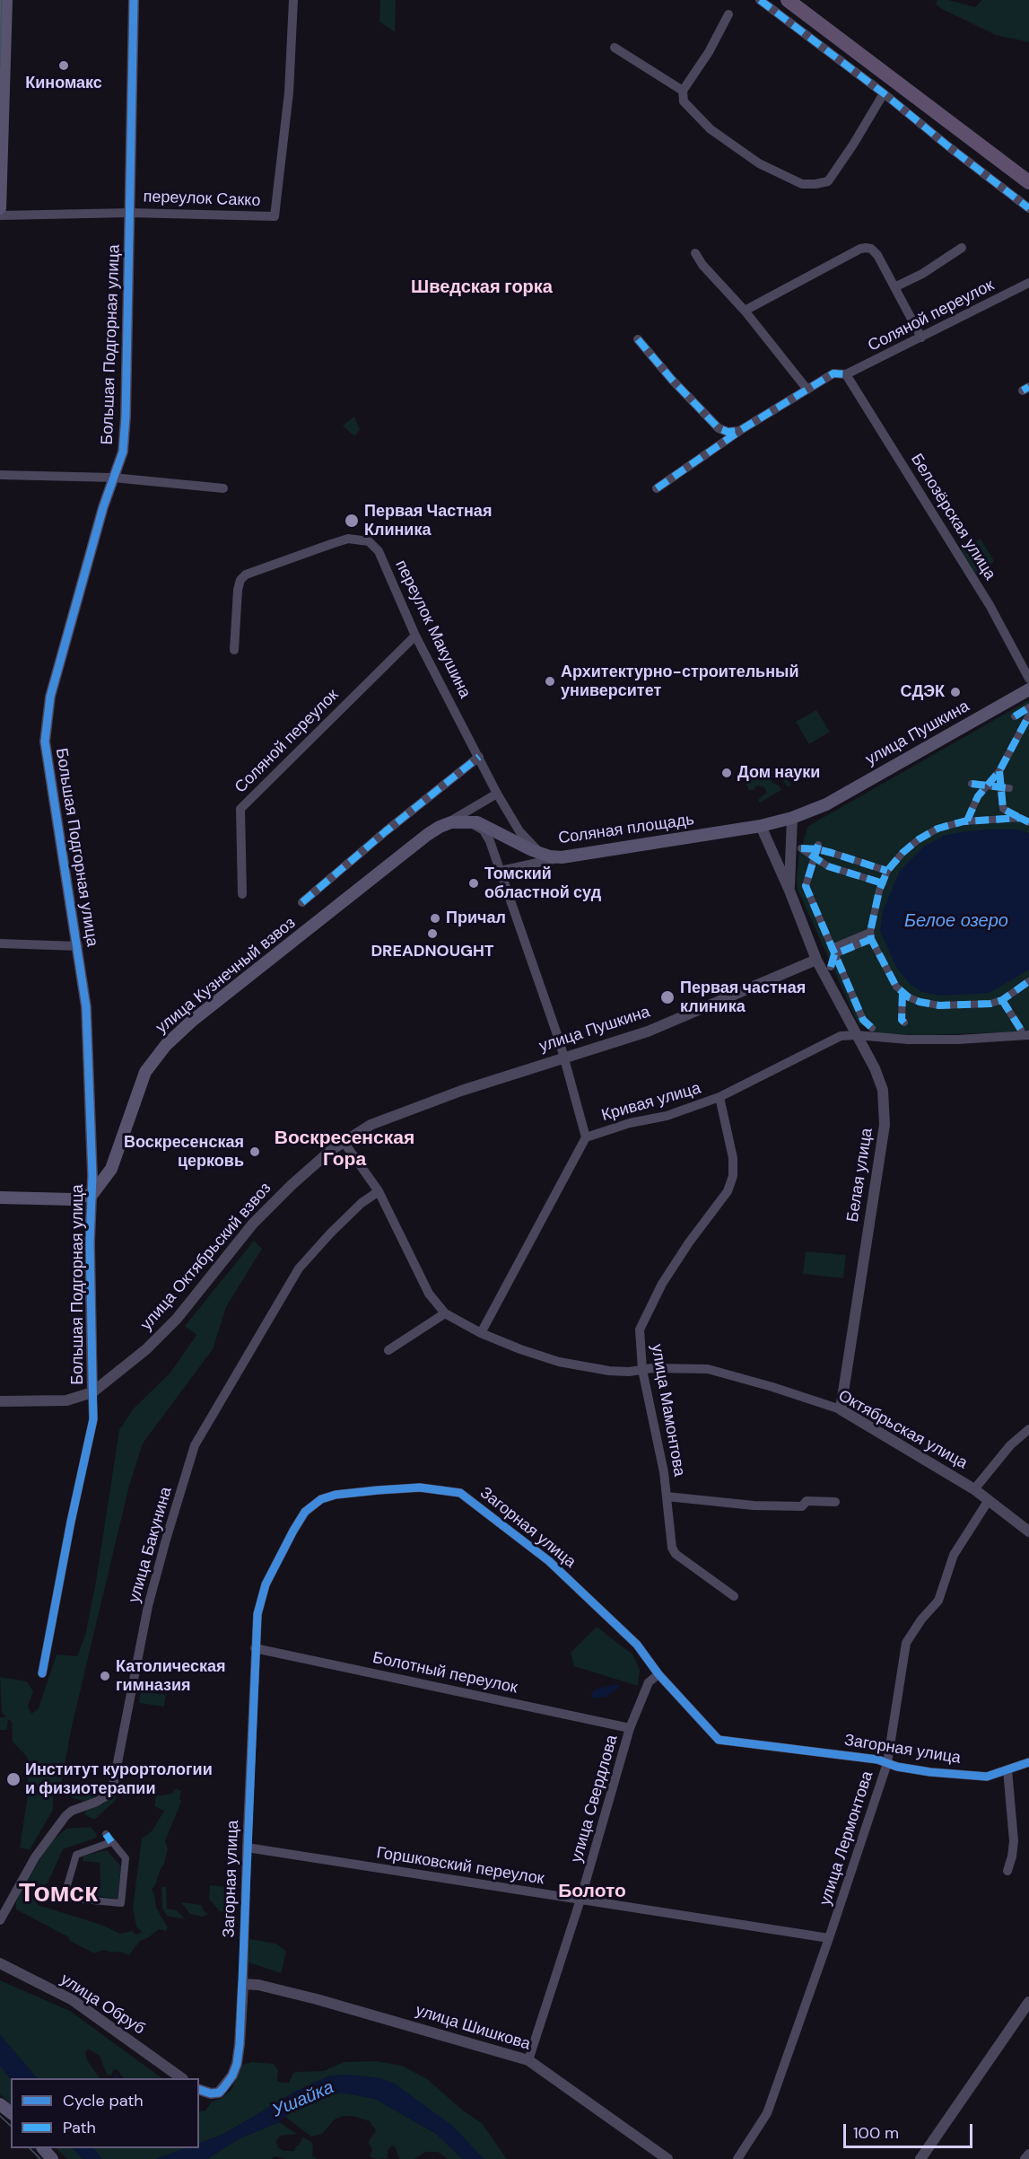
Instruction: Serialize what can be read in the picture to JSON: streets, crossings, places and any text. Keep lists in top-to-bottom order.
{
  "streets": {
    "main road": ["улица Пушкина", "Соляная площадь", "улица Кузнечный взвоз"],
    "street": [
      "переулок Сакко",
      "Соляной переулок",
      "Большая Подгорная улица",
      "Белозёрская улица",
      "переулок Макушина",
      "Кривая улица",
      "Белая улица",
      "улица Октябрьский взвоз",
      "улица Мамонтова",
      "Октябрьская улица",
      "Загорная улица",
      "улица Бакунина",
      "Болотный переулок",
      "улица Свердлова",
      "улица Лермонтова",
      "Горшковский переулок",
      "улица Обруб",
      "улица Шишкова"
    ]
  },
  "crossings": [
    ["переулок Сакко", "Большая Подгорная улица"],
    ["Соляной переулок", "Белозёрская улица"],
    ["Соляной переулок", "переулок Макушина"],
    ["Большая Подгорная улица", "улица Кузнечный взвоз"],
    ["Большая Подгорная улица", "улица Октябрьский взвоз"],
    ["переулок Макушина", "Соляная площадь"],
    ["улица Пушкина", "Соляная площадь"],
    ["улица Пушкина", "Белая улица"],
    ["улица Пушкина", "улица Октябрьский взвоз"],
    ["улица Пушкина", "Октябрьская улица"],
    ["Соляная площадь", "улица Кузнечный взвоз"],
    ["Кривая улица", "Белая улица"],
    ["Кривая улица", "улица Мамонтова"],
    ["Кривая улица", "Октябрьская улица"],
    ["Белая улица", "Октябрьская улица"],
    ["улица Октябрьский взвоз", "Октябрьская улица"],
    ["улица Мамонтова", "Октябрьская улица"],
    ["Октябрьская улица", "улица Бакунина"],
    ["Октябрьская улица", "улица Лермонтова"],
    ["Загорная улица", "Болотный переулок"],
    ["Загорная улица", "улица Свердлова"],
    ["Загорная улица", "улица Лермонтова"],
    ["Загорная улица", "Горшковский переулок"],
    ["Загорная улица", "улица Шишкова"],
    ["Болотный переулок", "улица Свердлова"],
    ["улица Свердлова", "Горшковский переулок"],
    ["улица Свердлова", "улица Шишкова"],
    ["улица Лермонтова", "Горшковский переулок"]
  ],
  "districts": [
    "Шведская горка",
    "Воскресенская Гора",
    "Болото",
    "Томск"
  ],
  "water": ["Белое озеро", "Ушайка"],
  "places": [
    "Киномакс",
    "Первая Частная Клиника",
    "Архитектурно-строительный университет",
    "СДЭК",
    "Дом науки",
    "Томский областной суд",
    "Причал",
    "DREADNOUGHT",
    "Первая частная клиника",
    "Воскресенская церковь",
    "Католическая гимназия",
    "Институт курортологии и физиотерапии"
  ],
  "legend": ["Cycle path", "Path"],
  "scale_bar": "100 m"
}
